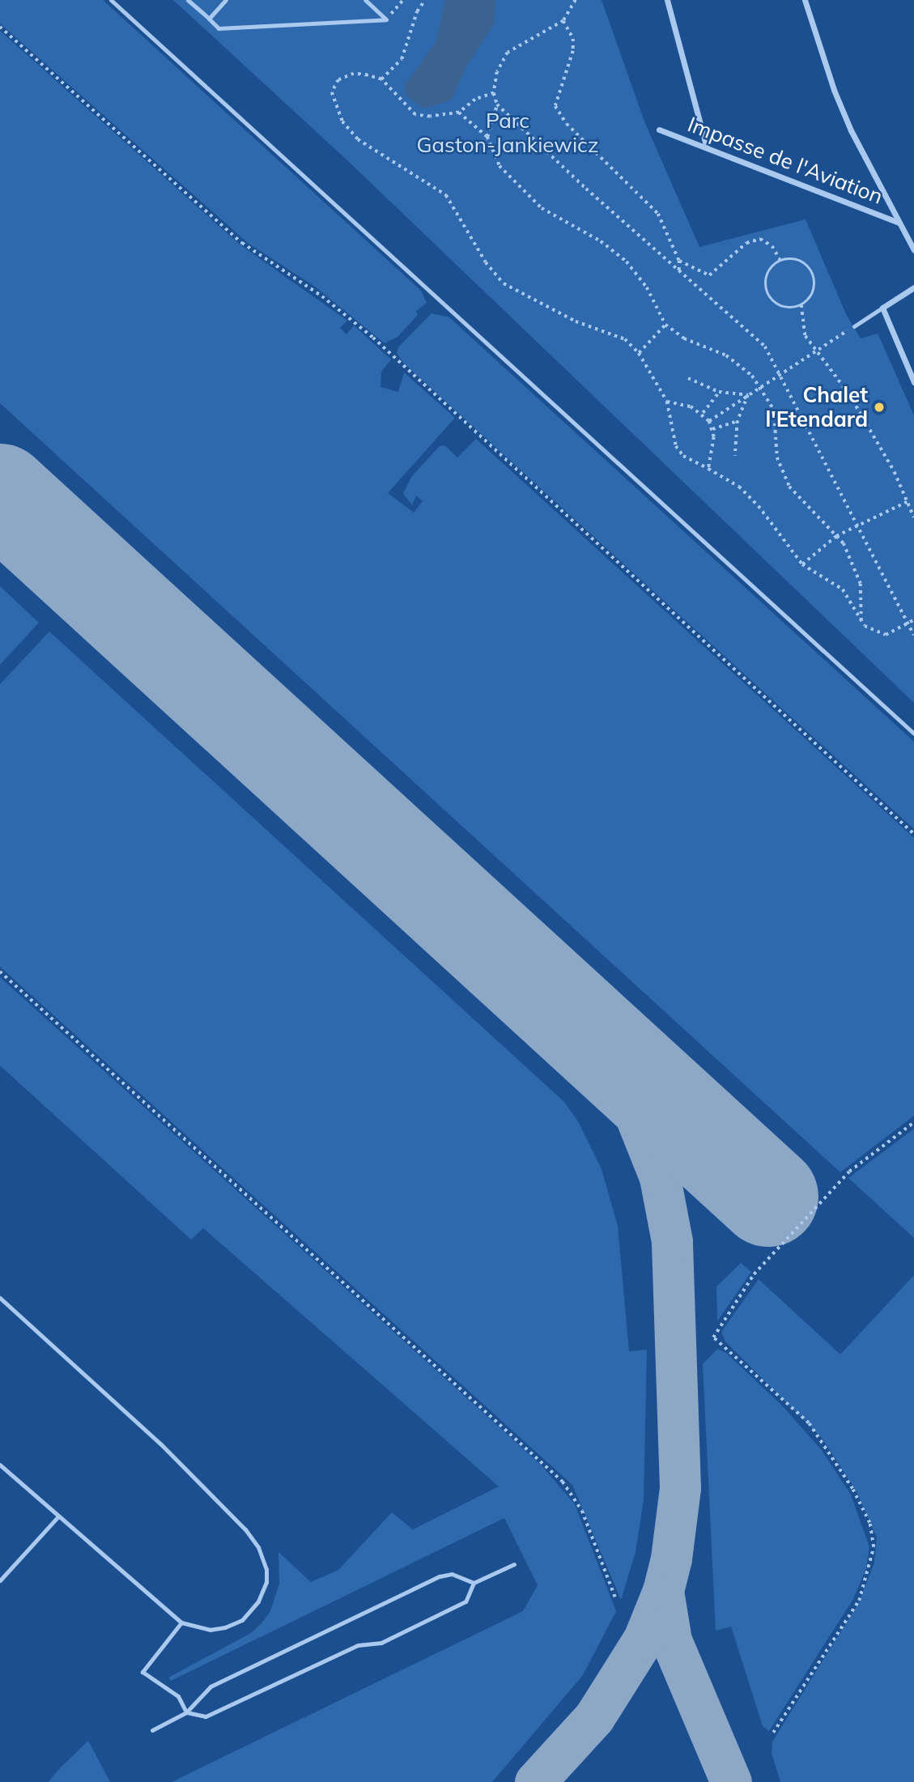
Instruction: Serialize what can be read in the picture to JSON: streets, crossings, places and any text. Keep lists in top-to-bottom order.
{
  "streets": {
    "street": ["Impasse de l'Aviation"]
  },
  "parks": ["Parc Gaston-Jankiewicz"],
  "places": ["Chalet l'Etendard"]
}
